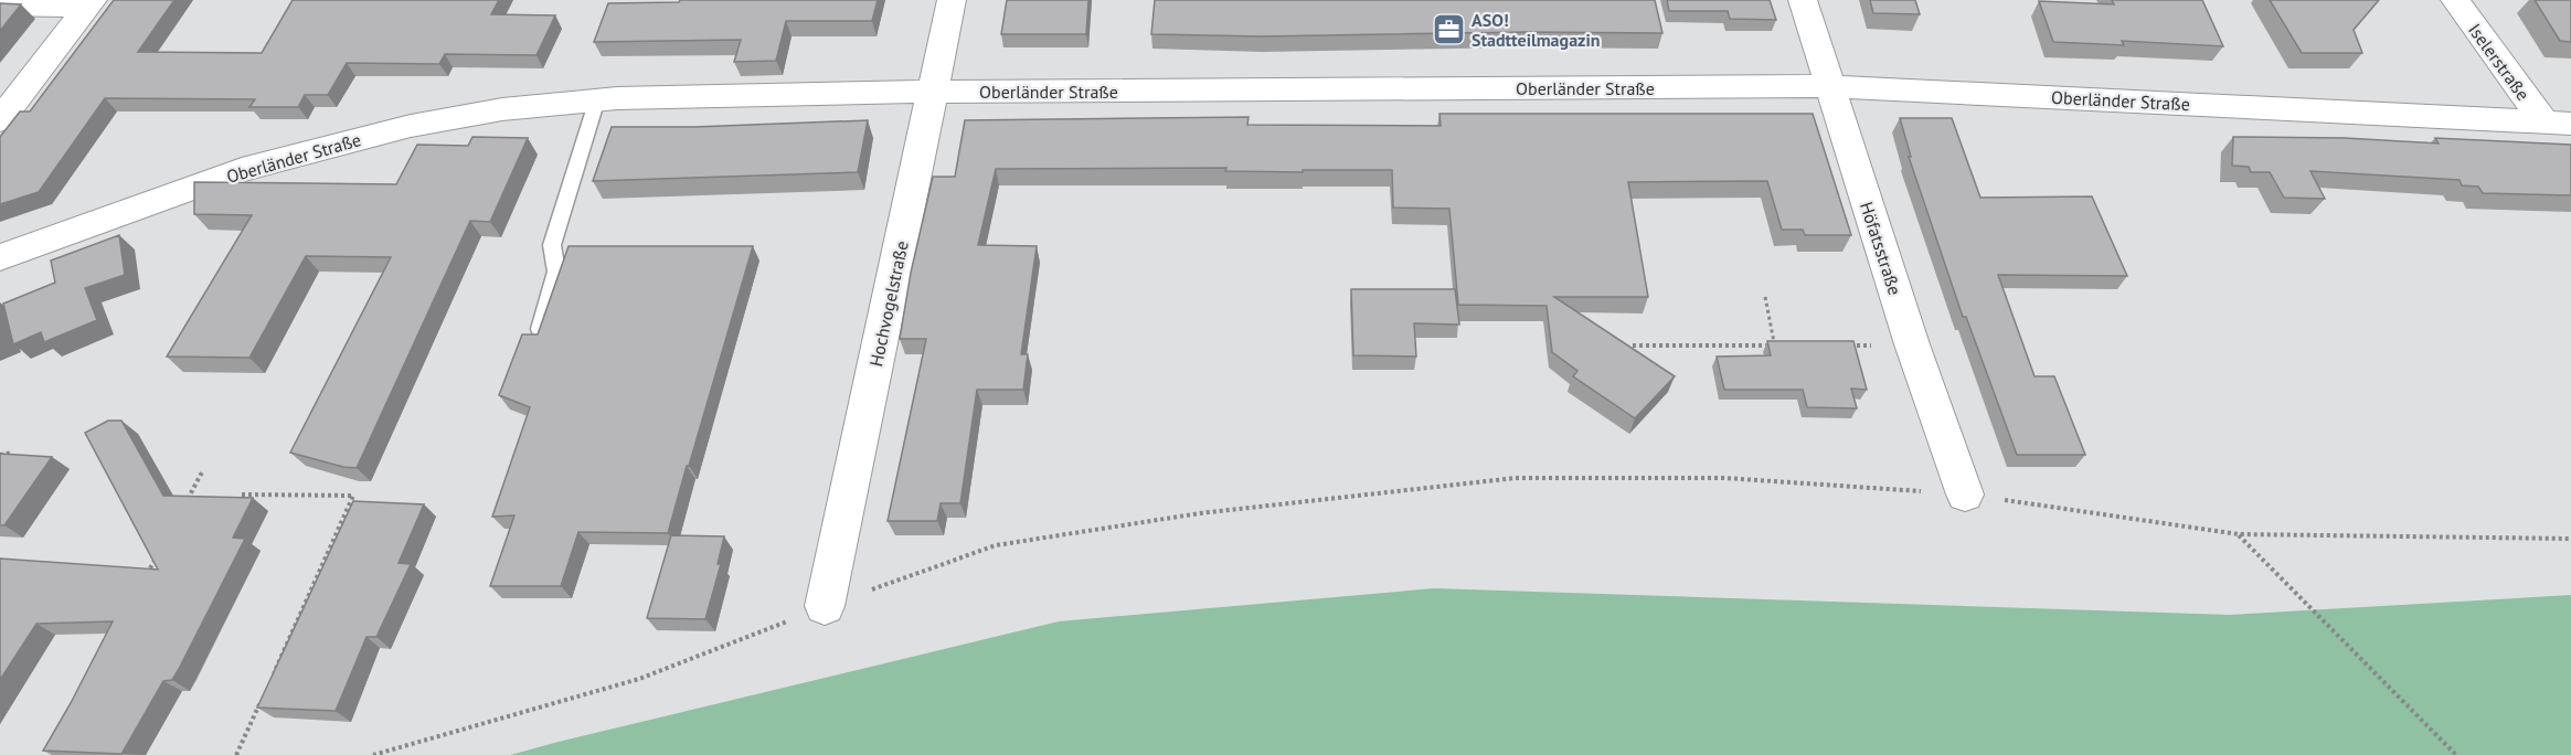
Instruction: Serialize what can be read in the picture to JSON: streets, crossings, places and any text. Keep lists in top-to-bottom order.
{
  "streets": {
    "street": [
      "Iselerstraße",
      "Oberländer Straße",
      "Höfatsstraße",
      "Hochvogelstraße"
    ]
  },
  "crossings": [
    ["Iselerstraße", "Oberländer Straße"],
    ["Oberländer Straße", "Höfatsstraße"],
    ["Oberländer Straße", "Hochvogelstraße"]
  ],
  "places": {
    "office": ["ASO! Stadtteilmagazin"]
  }
}
